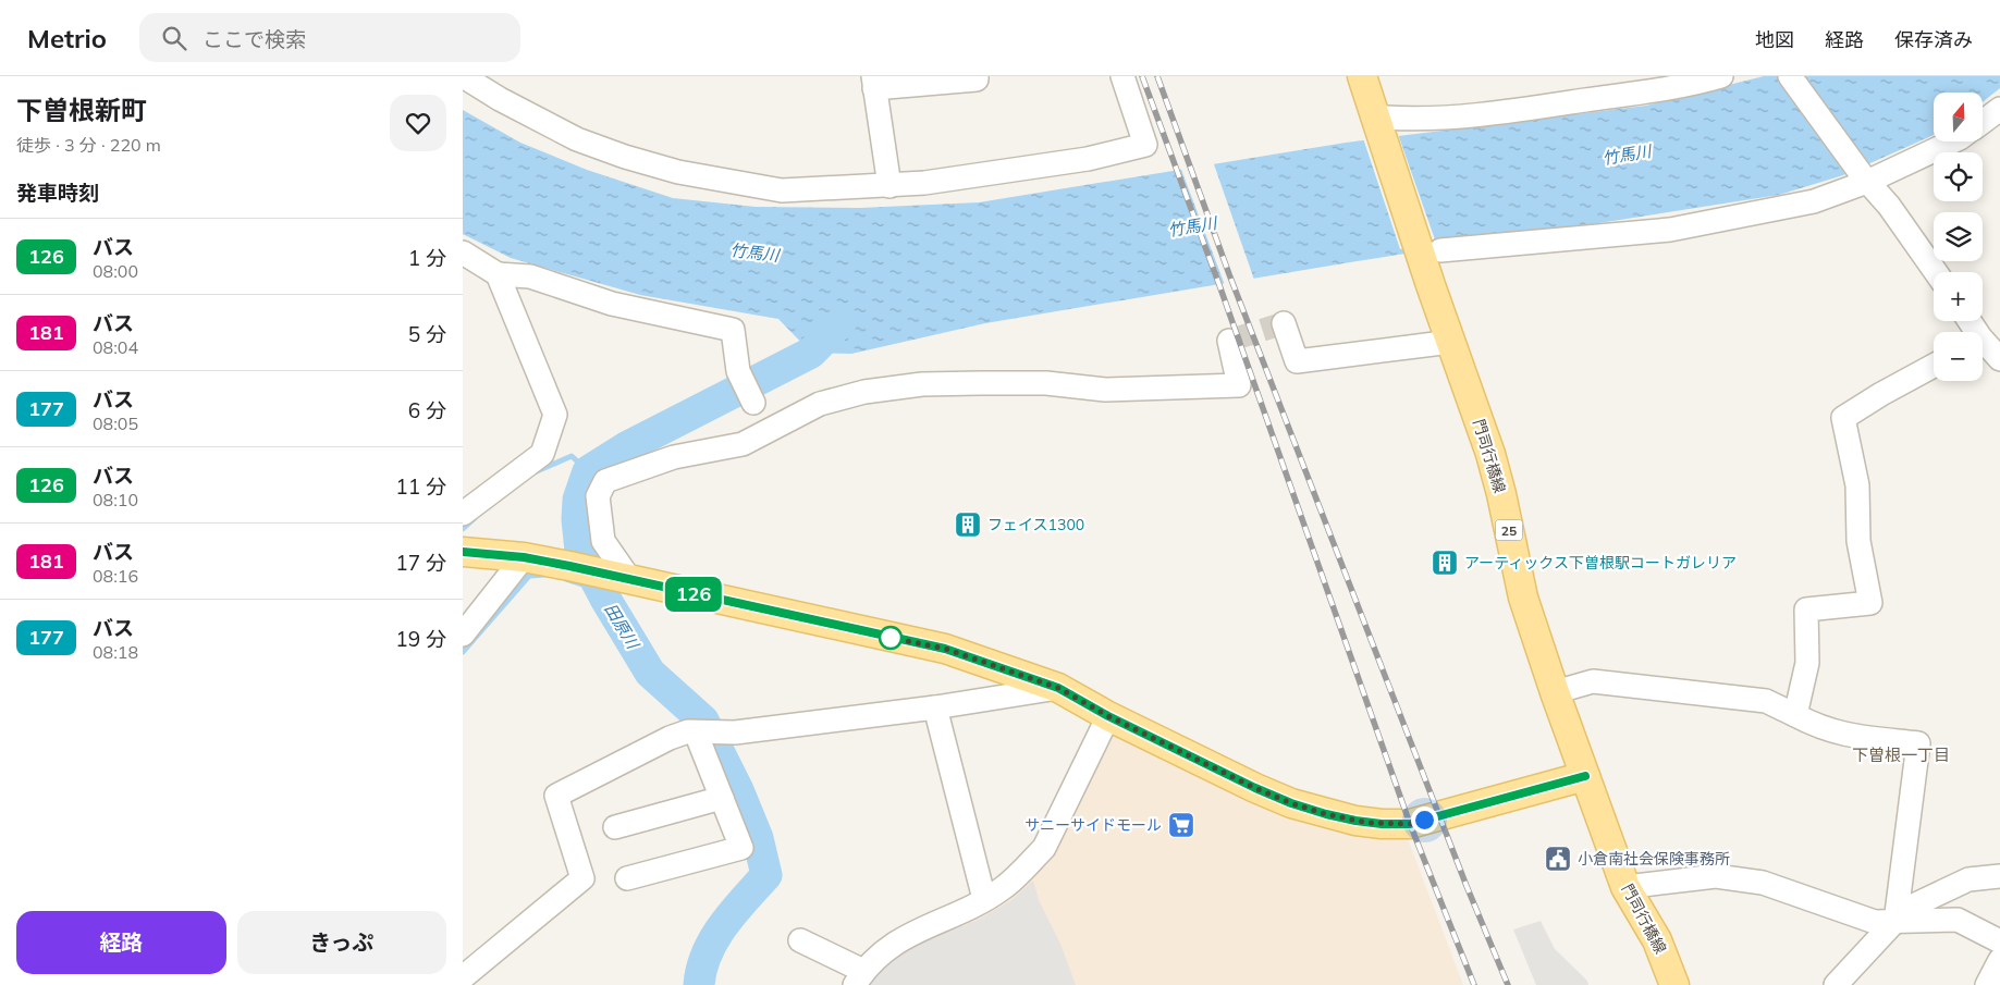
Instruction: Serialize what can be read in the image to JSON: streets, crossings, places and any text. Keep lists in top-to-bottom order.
{
  "streets": {
    "main road": ["門司行橋線", "25"]
  },
  "districts": ["下曽根一丁目"],
  "water": ["竹馬川", "田原川"],
  "places": {
    "building": ["フェイス1300", "アーティックス下曽根駅コートガレリア"],
    "supermarket": ["サニーサイドモール"],
    "public building": ["小倉南社会保険事務所"]
  },
  "lines": ["bus line 126"],
  "north": "top",
  "page": {
    "header": "Metrio",
    "search": "ここで検索",
    "nav": ["地図", "経路", "保存済み"],
    "heading": [
      ["下曽根新町", "徒歩 · 3 分 · 220 m"],
      "発車時刻"
    ],
    "on_map": "126",
    "map_buttons": ["+", "−"],
    "list": [
      {
        "mark": "126",
        "name": "バス",
        "note": "08:00",
        "value": "1 分"
      },
      {
        "mark": "181",
        "name": "バス",
        "note": "08:04",
        "value": "5 分"
      },
      {
        "mark": "177",
        "name": "バス",
        "note": "08:05",
        "value": "6 分"
      },
      {
        "mark": "126",
        "name": "バス",
        "note": "08:10",
        "value": "11 分"
      },
      {
        "mark": "181",
        "name": "バス",
        "note": "08:16",
        "value": "17 分"
      },
      {
        "mark": "177",
        "name": "バス",
        "note": "08:18",
        "value": "19 分"
      }
    ],
    "buttons": ["経路", "きっぷ"]
  }
}
